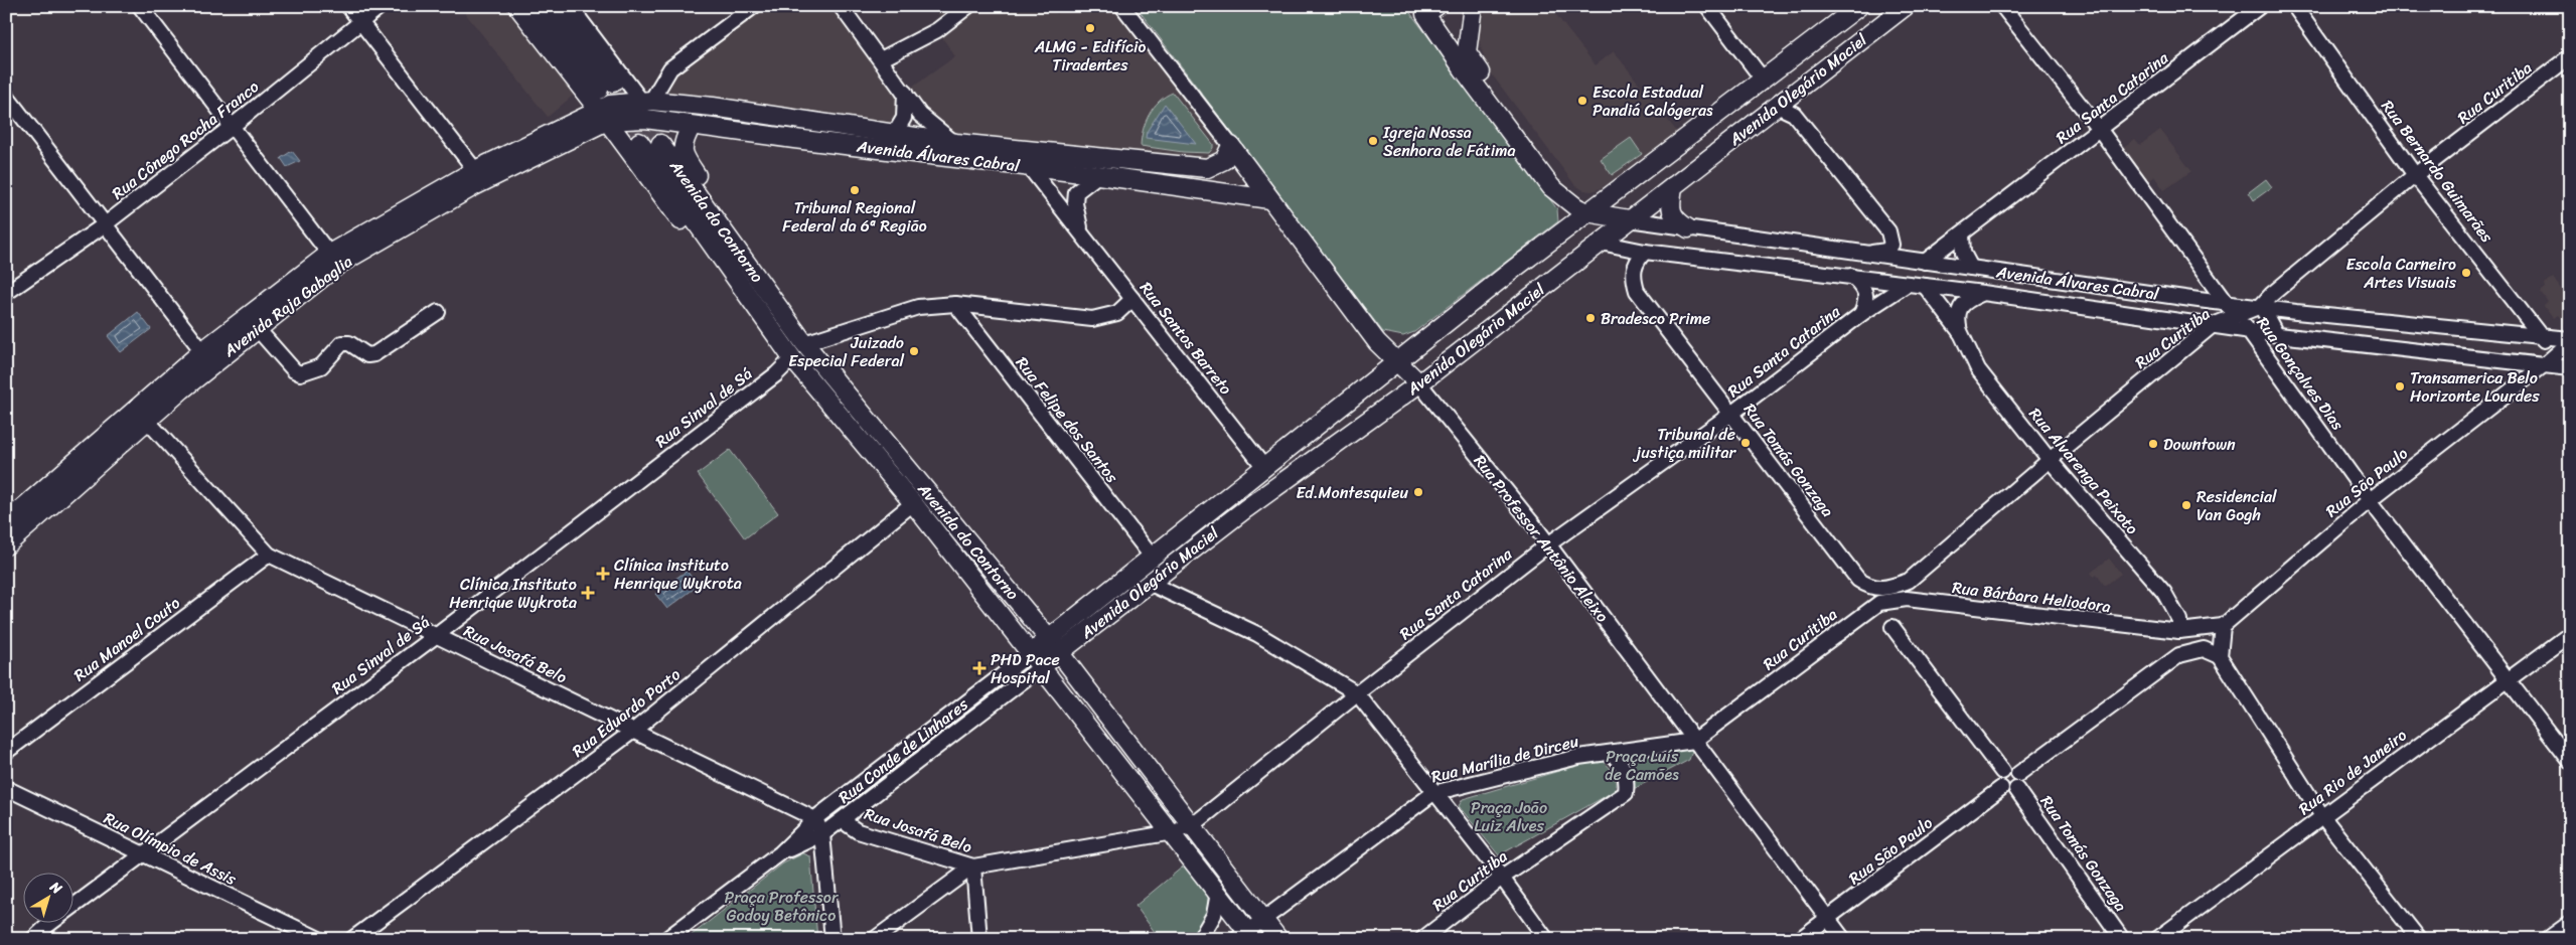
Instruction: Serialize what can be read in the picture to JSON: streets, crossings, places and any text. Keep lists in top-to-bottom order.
{
  "streets": {
    "main road": [
      "Avenida Olegário Maciel",
      "Avenida Álvares Cabral",
      "Avenida do Contorno",
      "Avenida Raja Gabaglia",
      "Rua Professor Antônio Aleixo"
    ],
    "street": [
      "Rua Curitiba",
      "Rua Santa Catarina",
      "Rua Cônego Rocha Franco",
      "Rua Bernardo Guimarães",
      "Rua Santos Barreto",
      "Rua Gonçalves Dias",
      "Rua Sinval de Sá",
      "Rua Felipe dos Santos",
      "Rua Tomás Gonzaga",
      "Rua Alvarenga Peixoto",
      "Rua São Paulo",
      "Rua Bárbara Heliodora",
      "Rua Manoel Couto",
      "Rua Josafá Belo",
      "Rua Eduardo Porto",
      "Rua Conde de Linhares",
      "Rua Marília de Dirceu",
      "Rua Rio de Janeiro",
      "Rua Olímpio de Assis"
    ]
  },
  "crossings": [
    ["Avenida Olegário Maciel", "Avenida Álvares Cabral"],
    ["Avenida Olegário Maciel", "Avenida do Contorno"],
    ["Avenida Olegário Maciel", "Rua Santos Barreto"],
    ["Avenida Olegário Maciel", "Rua Felipe dos Santos"],
    ["Avenida Olegário Maciel", "Rua Professor Antônio Aleixo"],
    ["Avenida Olegário Maciel", "Rua Conde de Linhares"],
    ["Rua Curitiba", "Avenida Álvares Cabral"],
    ["Rua Curitiba", "Rua Bernardo Guimarães"],
    ["Rua Curitiba", "Rua Gonçalves Dias"],
    ["Rua Curitiba", "Rua Tomás Gonzaga"],
    ["Rua Curitiba", "Rua Alvarenga Peixoto"],
    ["Rua Curitiba", "Rua Professor Antônio Aleixo"],
    ["Rua Curitiba", "Rua Bárbara Heliodora"],
    ["Rua Curitiba", "Rua Marília de Dirceu"],
    ["Rua Santa Catarina", "Avenida Álvares Cabral"],
    ["Rua Santa Catarina", "Avenida do Contorno"],
    ["Rua Santa Catarina", "Rua Gonçalves Dias"],
    ["Rua Santa Catarina", "Rua Tomás Gonzaga"],
    ["Rua Santa Catarina", "Rua Professor Antônio Aleixo"],
    ["Rua Santa Catarina", "Rua Josafá Belo"],
    ["Avenida Álvares Cabral", "Rua Bernardo Guimarães"],
    ["Avenida Álvares Cabral", "Avenida Raja Gabaglia"],
    ["Avenida Álvares Cabral", "Rua Santos Barreto"],
    ["Avenida Álvares Cabral", "Rua Gonçalves Dias"],
    ["Avenida Álvares Cabral", "Rua Tomás Gonzaga"],
    ["Avenida Álvares Cabral", "Rua Alvarenga Peixoto"],
    ["Avenida Álvares Cabral", "Rua São Paulo"],
    ["Avenida Álvares Cabral", "Rua Professor Antônio Aleixo"],
    ["Rua Bernardo Guimarães", "Rua São Paulo"],
    ["Avenida do Contorno", "Rua Sinval de Sá"],
    ["Avenida do Contorno", "Rua Eduardo Porto"],
    ["Avenida do Contorno", "Rua Conde de Linhares"],
    ["Avenida do Contorno", "Rua Marília de Dirceu"],
    ["Avenida Raja Gabaglia", "Rua Josafá Belo"],
    ["Rua Gonçalves Dias", "Rua São Paulo"],
    ["Rua Gonçalves Dias", "Rua Rio de Janeiro"],
    ["Rua Sinval de Sá", "Rua Josafá Belo"],
    ["Rua Sinval de Sá", "Rua Olímpio de Assis"],
    ["Rua Tomás Gonzaga", "Rua São Paulo"],
    ["Rua Alvarenga Peixoto", "Rua Bárbara Heliodora"],
    ["Rua São Paulo", "Rua Professor Antônio Aleixo"],
    ["Rua Professor Antônio Aleixo", "Rua Marília de Dirceu"],
    ["Rua Manoel Couto", "Rua Josafá Belo"],
    ["Rua Josafá Belo", "Rua Eduardo Porto"],
    ["Rua Josafá Belo", "Rua Conde de Linhares"]
  ],
  "parks": ["Praça Luís de Camões", "Praça João Luiz Alves", "Praça Professor Godoy Betônico"],
  "places": {
    "other": [
      "ALMG - Edifício Tiradentes",
      "Escola Estadual Pandiá Calógeras",
      "Igreja Nossa Senhora de Fátima",
      "Tribunal Regional Federal da 6ª Região",
      "Escola Carneiro Artes Visuais",
      "Bradesco Prime",
      "Juizado Especial Federal",
      "Transamerica Belo Horizonte Lourdes",
      "Tribunal de justiça militar",
      "Downtown",
      "Ed.Montesquieu",
      "Residencial Van Gogh"
    ],
    "health": ["Clínica instituto Henrique Wykrota", "Clínica Instituto Henrique Wykrota", "PHD Pace Hospital"]
  },
  "north": "top right"
}
